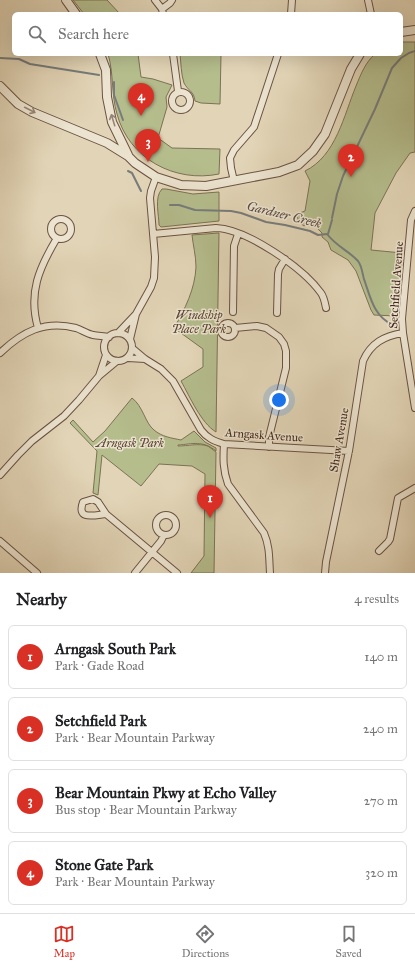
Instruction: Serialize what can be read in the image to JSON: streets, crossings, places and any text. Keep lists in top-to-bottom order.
{
  "streets": {
    "street": ["Setchfield Avenue", "Arngask Avenue", "Shaw Avenue"]
  },
  "crossings": [
    ["Setchfield Avenue", "Shaw Avenue"],
    ["Arngask Avenue", "Shaw Avenue"]
  ],
  "water": ["Gardner Creek"],
  "parks": ["Windship Place Park", "Arngask Park"],
  "page": {
    "search": "Search here",
    "pins": [
      "4",
      "3",
      "2",
      "1"
    ],
    "heading": ["Nearby", "4 results"],
    "list": [
      {
        "mark": "1",
        "name": "Arngask South Park",
        "note": "Park · Gade Road",
        "value": "140 m"
      },
      {
        "mark": "2",
        "name": "Setchfield Park",
        "note": "Park · Bear Mountain Parkway",
        "value": "240 m"
      },
      {
        "mark": "3",
        "name": "Bear Mountain Pkwy at Echo Valley",
        "note": "Bus stop · Bear Mountain Parkway",
        "value": "270 m"
      },
      {
        "mark": "4",
        "name": "Stone Gate Park",
        "note": "Park · Bear Mountain Parkway",
        "value": "320 m"
      }
    ],
    "nav": ["Map", "Directions", "Saved"]
  }
}
